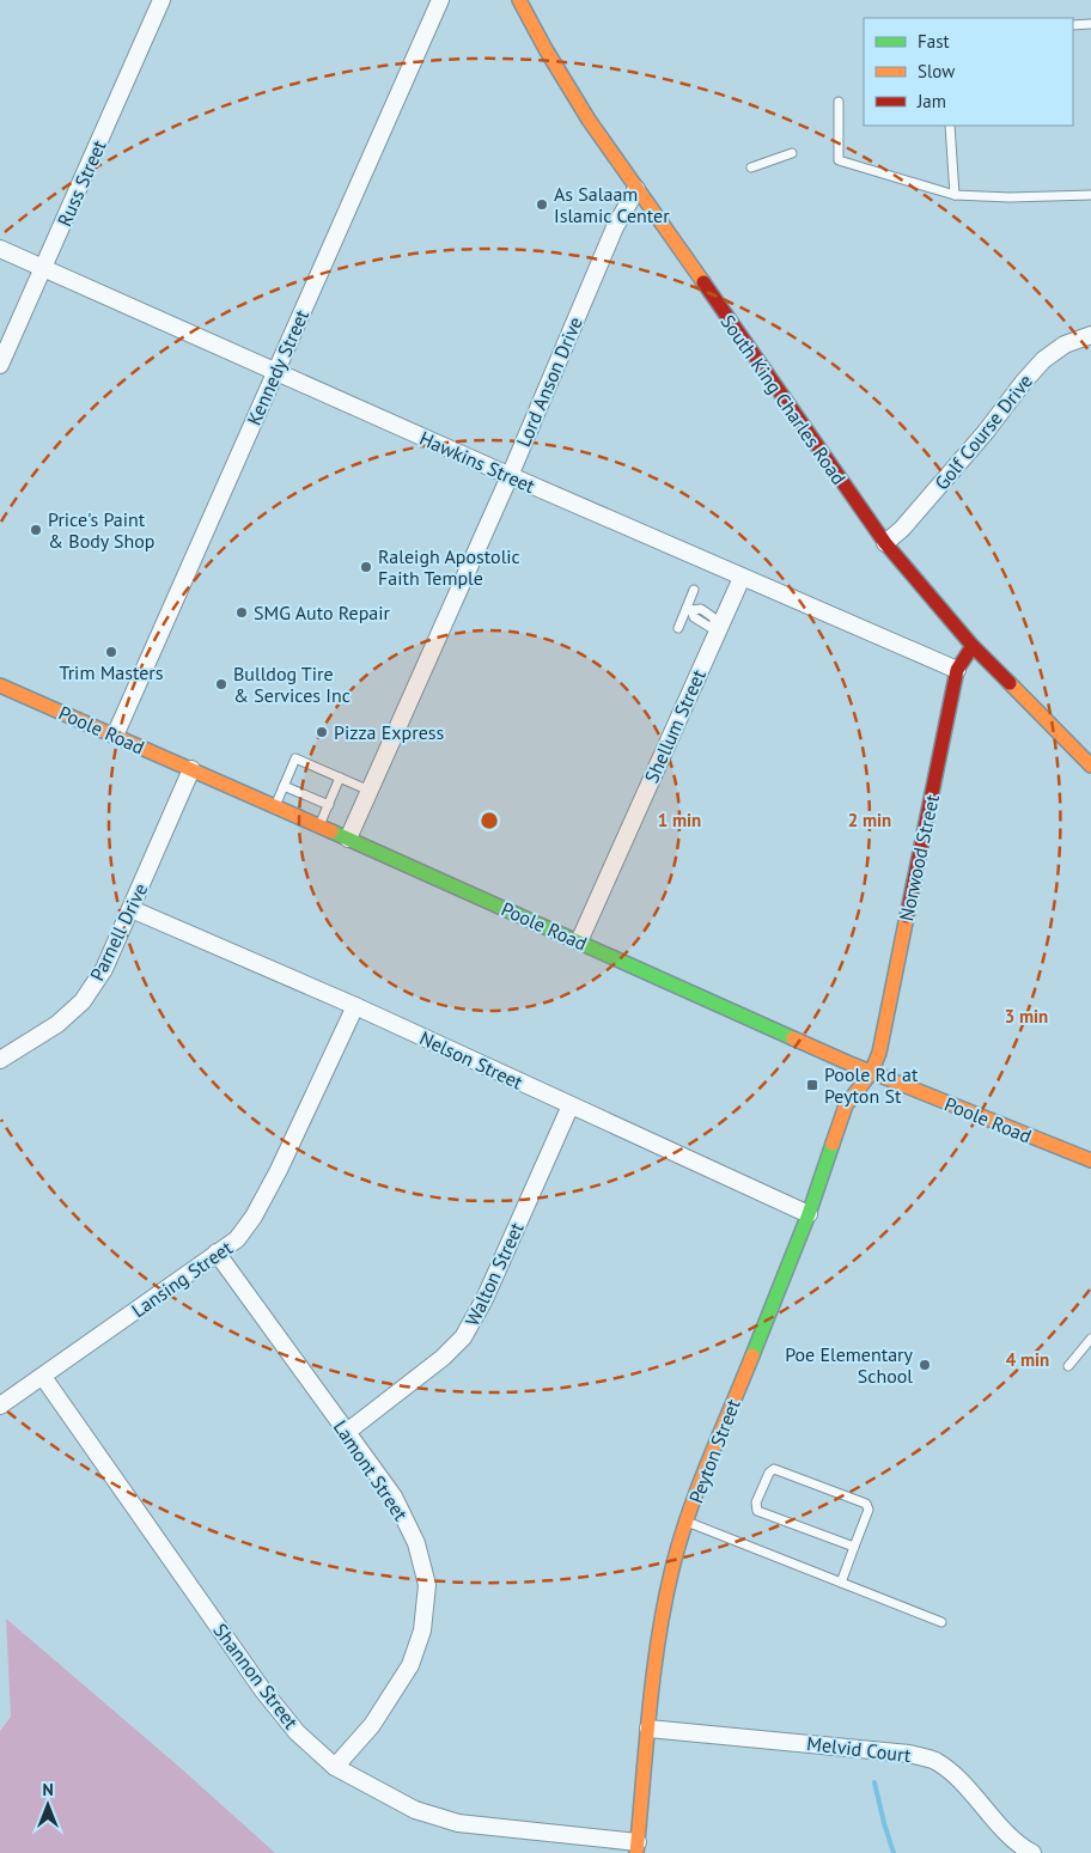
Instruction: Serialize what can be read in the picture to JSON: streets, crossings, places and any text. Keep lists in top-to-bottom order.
{
  "streets": {
    "street": [
      "Russ Street",
      "Kennedy Street",
      "Lord Anson Drive",
      "South King Charles Road",
      "Golf Course Drive",
      "Hawkins Street",
      "Shellum Street",
      "Poole Road",
      "Norwood Street",
      "Parnell Drive",
      "Nelson Street",
      "Walton Street",
      "Lansing Street",
      "Peyton Street",
      "Lamont Street",
      "Shannon Street",
      "Melvid Court"
    ]
  },
  "crossings": [
    ["Russ Street", "Hawkins Street"],
    ["Kennedy Street", "Hawkins Street"],
    ["Kennedy Street", "Poole Road"],
    ["Lord Anson Drive", "South King Charles Road"],
    ["Lord Anson Drive", "Hawkins Street"],
    ["Lord Anson Drive", "Poole Road"],
    ["South King Charles Road", "Golf Course Drive"],
    ["South King Charles Road", "Norwood Street"],
    ["Hawkins Street", "Shellum Street"],
    ["Hawkins Street", "Norwood Street"],
    ["Shellum Street", "Poole Road"],
    ["Poole Road", "Norwood Street"],
    ["Poole Road", "Parnell Drive"],
    ["Poole Road", "Peyton Street"],
    ["Norwood Street", "Peyton Street"],
    ["Parnell Drive", "Nelson Street"],
    ["Nelson Street", "Walton Street"],
    ["Nelson Street", "Lansing Street"],
    ["Nelson Street", "Peyton Street"],
    ["Walton Street", "Lamont Street"],
    ["Lansing Street", "Lamont Street"],
    ["Lansing Street", "Shannon Street"],
    ["Peyton Street", "Shannon Street"],
    ["Peyton Street", "Melvid Court"],
    ["Lamont Street", "Shannon Street"]
  ],
  "places": {
    "other": [
      "As Salaam Islamic Center",
      "Price's Paint & Body Shop",
      "Raleigh Apostolic Faith Temple",
      "SMG Auto Repair",
      "Trim Masters",
      "Bulldog Tire & Services Inc",
      "Pizza Express",
      "Poe Elementary School"
    ],
    "transit": ["Poole Rd at Peyton St"]
  },
  "legend": ["Fast", "Slow", "Jam"],
  "north": "top",
  "rings": [
    "1 min",
    "2 min",
    "3 min",
    "4 min"
  ]
}
